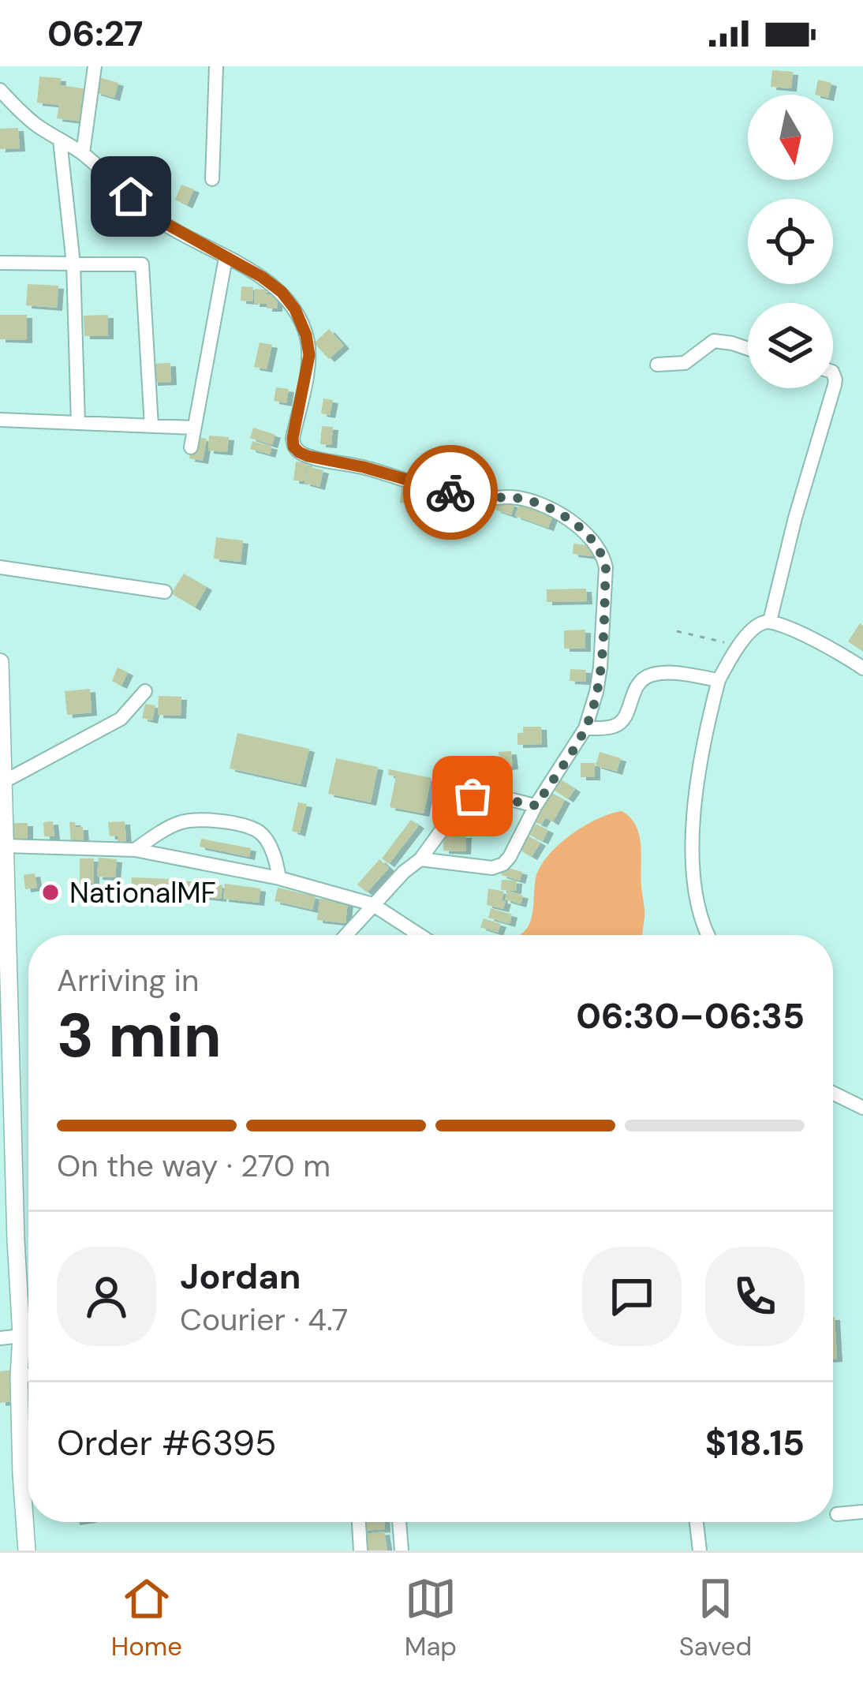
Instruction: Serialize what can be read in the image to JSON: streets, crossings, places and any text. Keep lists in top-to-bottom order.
{
  "places": ["NationalMF"],
  "north": "bottom",
  "page": {
    "status": "06:27",
    "heading": ["3 min", "Arriving in", "06:30–06:35"],
    "panel": [
      "Jordan",
      "Courier · 4.7",
      "Order #6395",
      "$18.15"
    ],
    "bar": "On the way · 270 m",
    "tabs": ["Home", "Map", "Saved"]
  }
}
